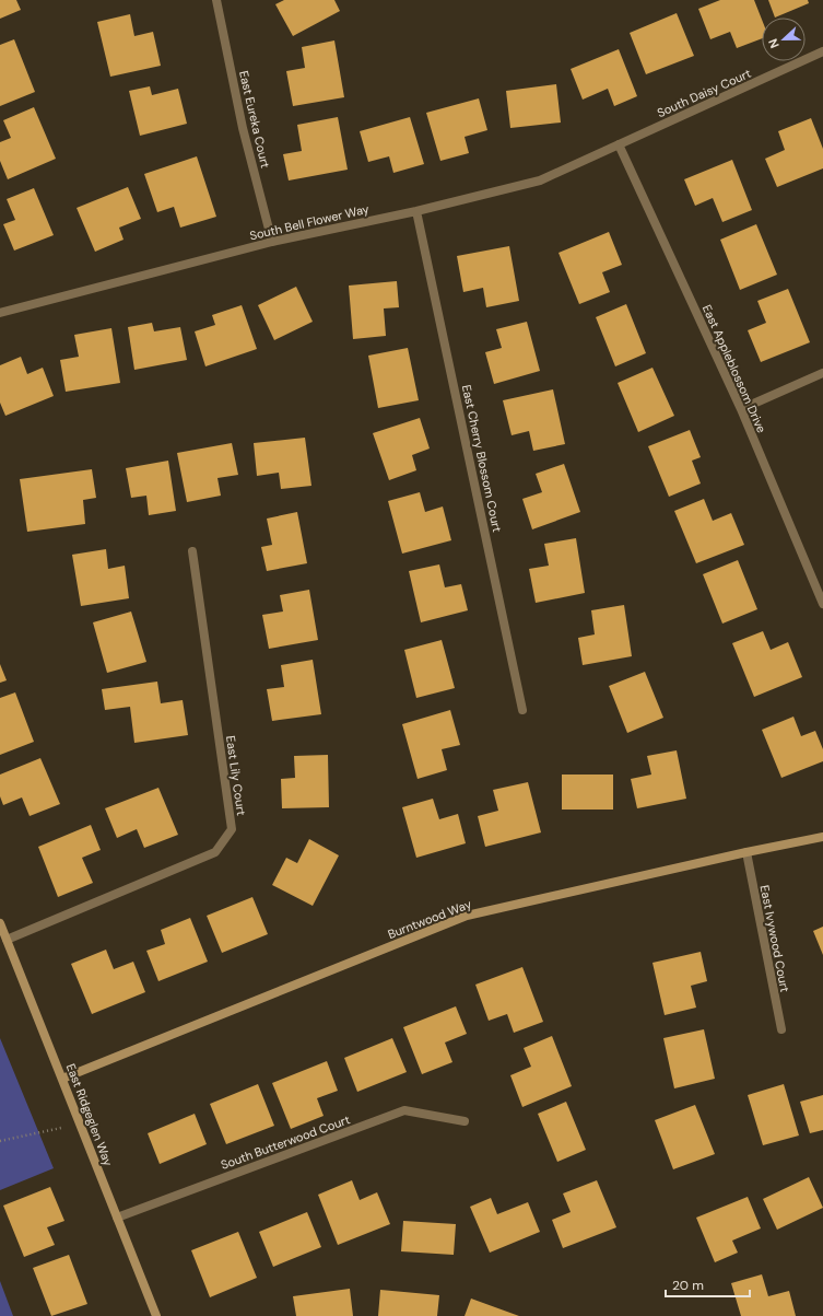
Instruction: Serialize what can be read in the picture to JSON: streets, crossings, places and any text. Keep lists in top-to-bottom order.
{
  "streets": {
    "street": [
      "South Daisy Court",
      "East Eureka Court",
      "South Bell Flower Way",
      "East Appleblossom Drive",
      "East Cherry Blossom Court",
      "East Lily Court",
      "Burntwood Way",
      "East Ivywood Court",
      "East Ridgeglen Way",
      "South Butterwood Court"
    ]
  },
  "crossings": [
    ["South Daisy Court", "South Bell Flower Way"],
    ["South Daisy Court", "East Appleblossom Drive"],
    ["East Eureka Court", "South Bell Flower Way"],
    ["South Bell Flower Way", "East Appleblossom Drive"],
    ["South Bell Flower Way", "East Cherry Blossom Court"],
    ["East Lily Court", "East Ridgeglen Way"],
    ["Burntwood Way", "East Ivywood Court"],
    ["Burntwood Way", "East Ridgeglen Way"],
    ["East Ridgeglen Way", "South Butterwood Court"]
  ],
  "scale_bar": "20 m",
  "north": "left"
}
